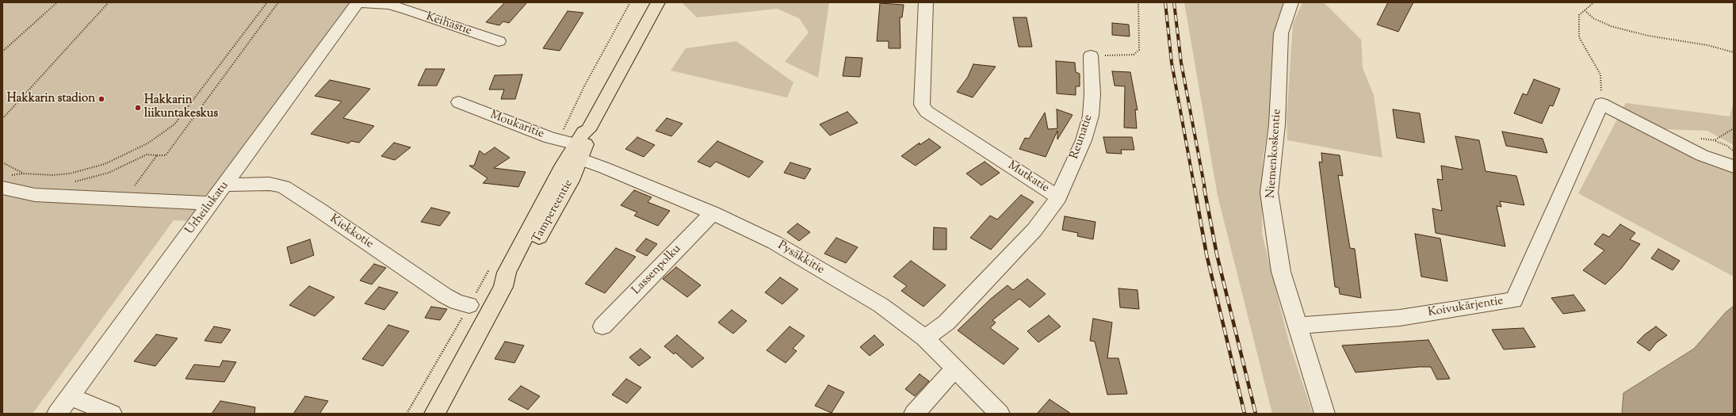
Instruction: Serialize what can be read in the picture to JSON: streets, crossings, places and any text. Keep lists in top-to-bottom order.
{
  "streets": {
    "main road": ["Tampereentie"],
    "street": [
      "Keihästie",
      "Moukaritie",
      "Reunatie",
      "Niemenkoskentie",
      "Mutkatie",
      "Urheilukatu",
      "Kiekkotie",
      "Pysäkkitie",
      "Lassenpolku",
      "Koivukärjentie"
    ]
  },
  "crossings": [
    ["Moukaritie", "Tampereentie"],
    ["Moukaritie", "Pysäkkitie"],
    ["Reunatie", "Mutkatie"],
    ["Niemenkoskentie", "Koivukärjentie"],
    ["Mutkatie", "Pysäkkitie"],
    ["Urheilukatu", "Kiekkotie"],
    ["Tampereentie", "Pysäkkitie"],
    ["Pysäkkitie", "Lassenpolku"]
  ],
  "places": ["Hakkarin stadion", "Hakkarin liikuntakeskus"]
}
